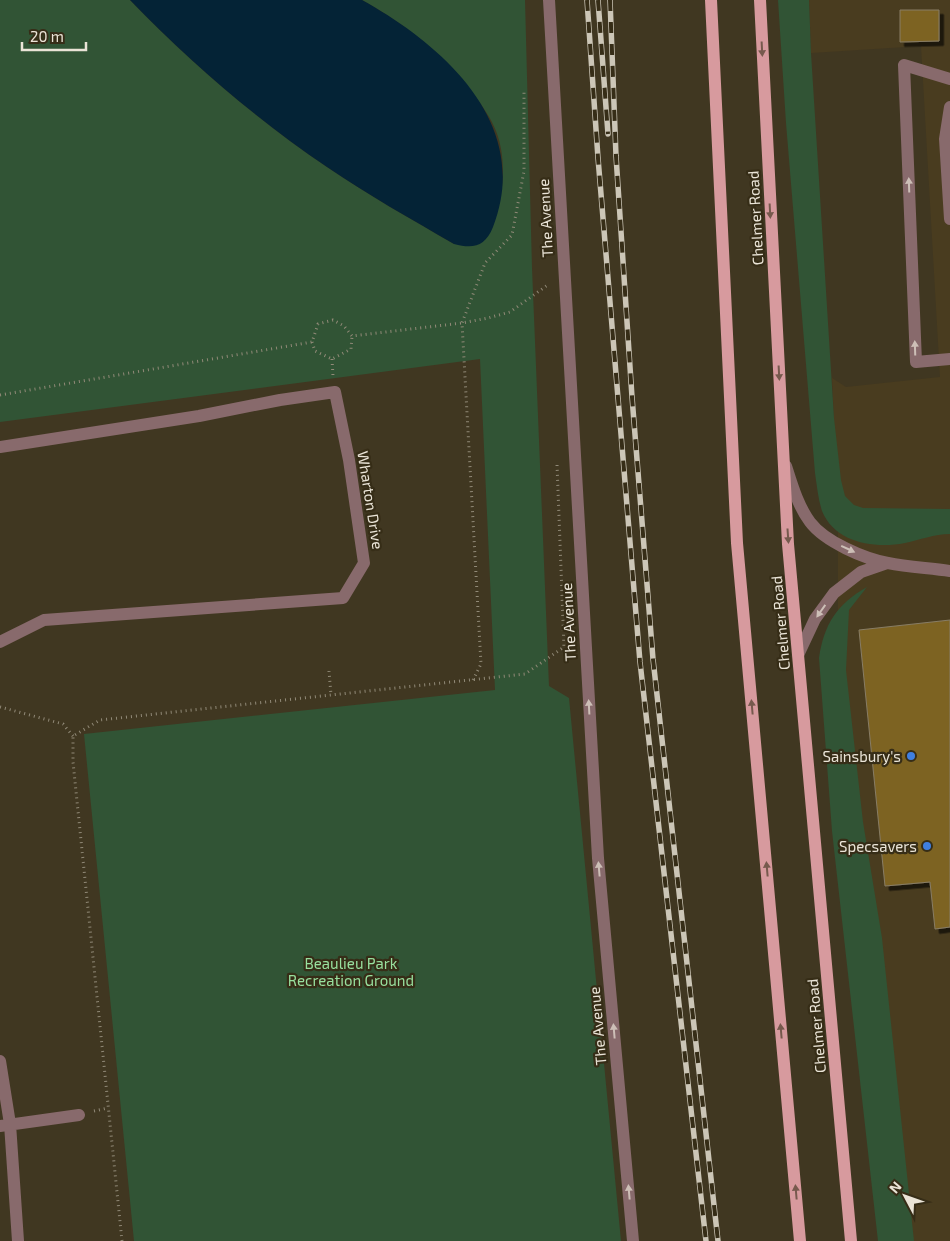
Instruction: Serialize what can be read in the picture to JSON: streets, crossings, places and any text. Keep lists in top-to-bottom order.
{
  "streets": {
    "main road": ["Chelmer Road"],
    "street": ["The Avenue", "Wharton Drive"]
  },
  "one_way": ["The Avenue"],
  "parks": ["Beaulieu Park Recreation Ground"],
  "places": ["Sainsbury's", "Specsavers"],
  "scale_bar": "20 m",
  "north": "top left"
}
